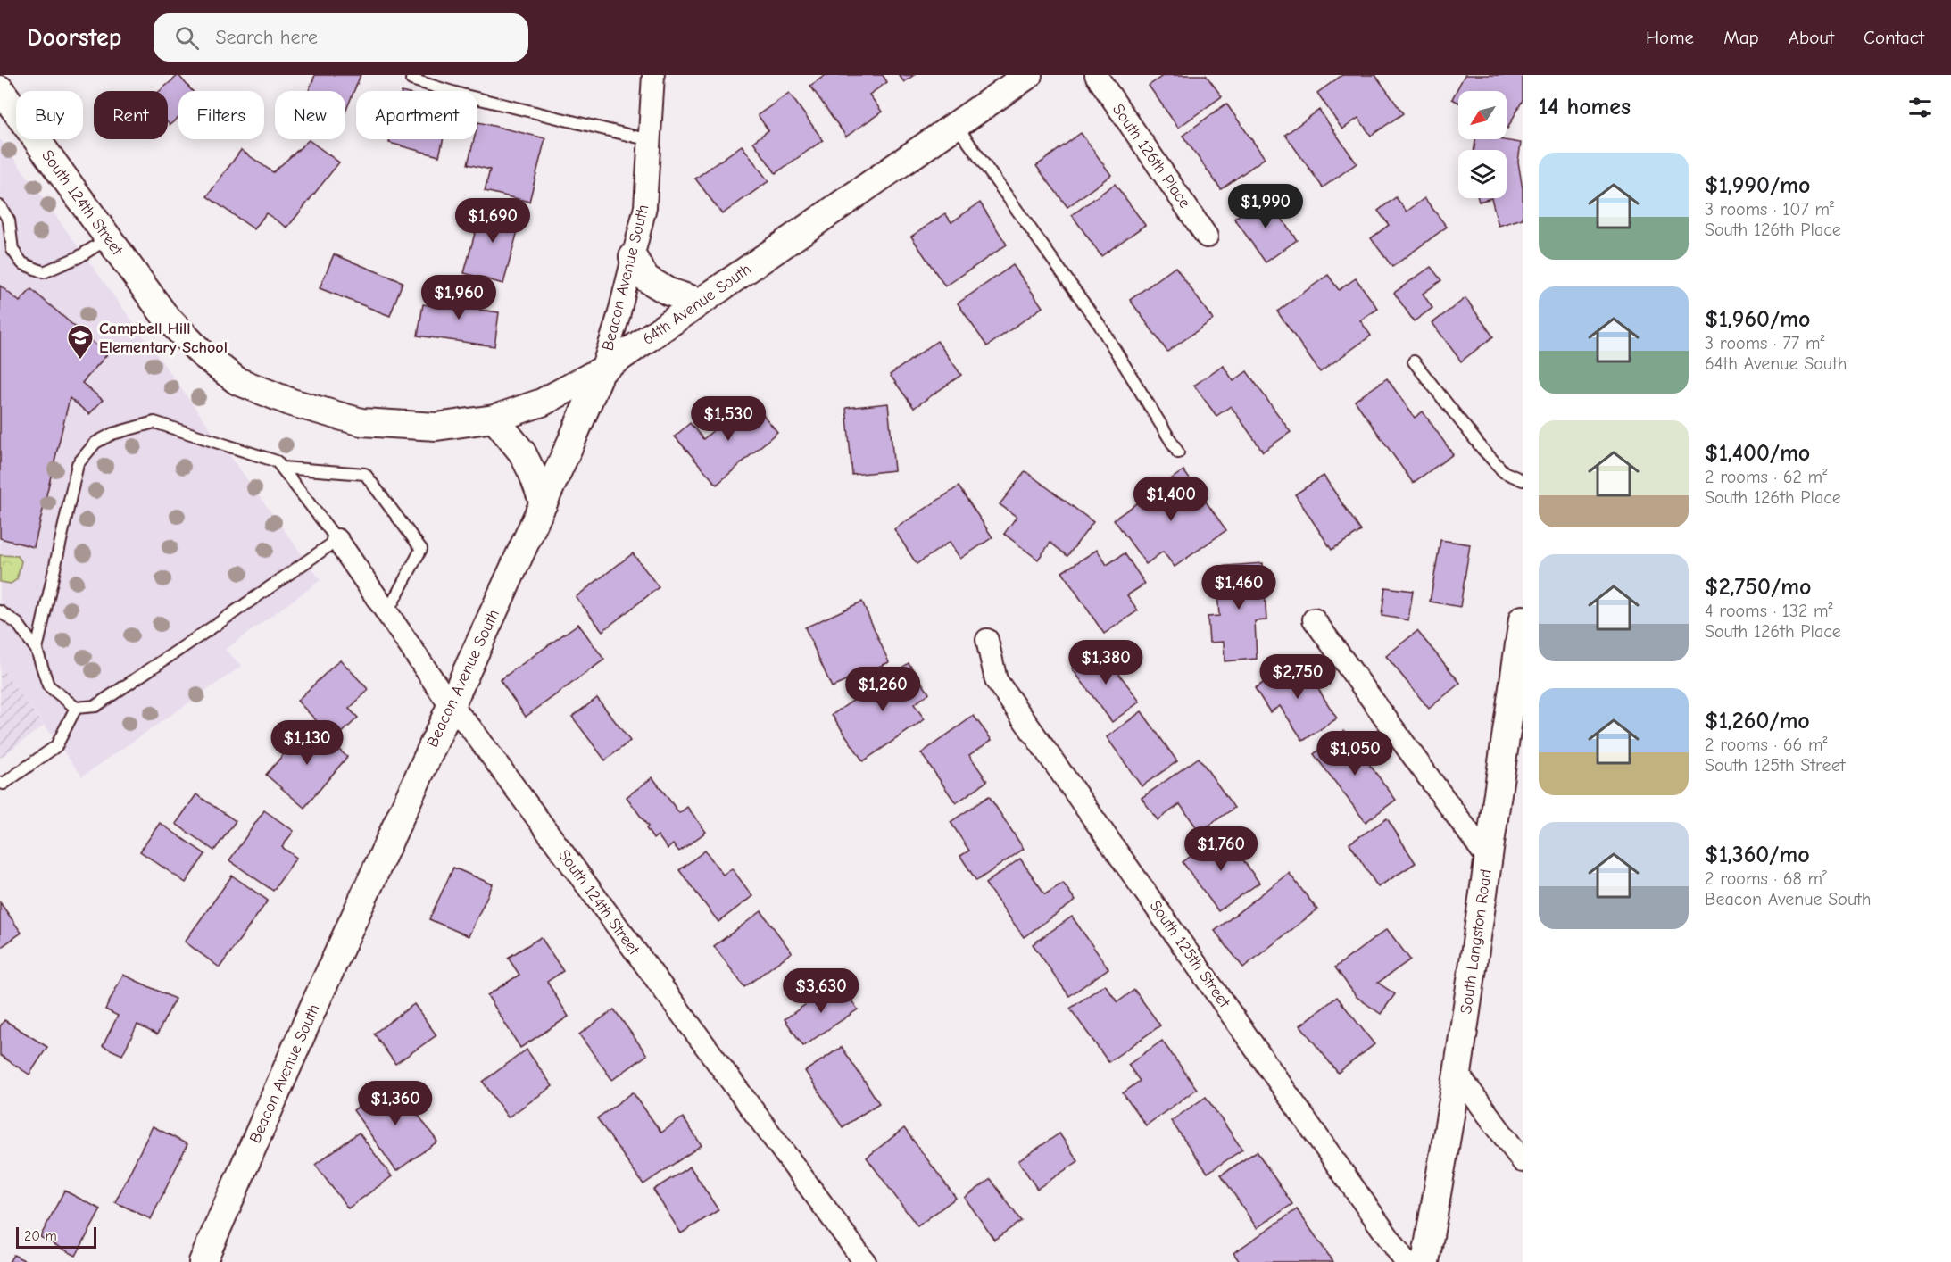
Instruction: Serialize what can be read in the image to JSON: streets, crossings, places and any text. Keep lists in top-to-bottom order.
{
  "streets": {
    "street": [
      "South 126th Place",
      "South 124th Street",
      "Beacon Avenue South",
      "64th Avenue South",
      "South Langston Road",
      "South 125th Street"
    ]
  },
  "crossings": [
    ["South 124th Street", "Beacon Avenue South"],
    ["South 124th Street", "64th Avenue South"],
    ["Beacon Avenue South", "64th Avenue South"]
  ],
  "places": {
    "school or university": ["Campbell Hill Elementary School"]
  },
  "scale_bar": "20 m",
  "north": "bottom left",
  "page": {
    "header": "Doorstep",
    "search": "Search here",
    "nav": [
      "Home",
      "Map",
      "About",
      "Contact"
    ],
    "heading": "14 homes",
    "chip": [
      "Buy",
      "Rent",
      "Filters",
      "New",
      "Apartment"
    ],
    "list": [
      {
        "name": "$1,990/mo",
        "note": "3 rooms · 107 m² · South 126th Place"
      },
      {
        "name": "$1,960/mo",
        "note": "3 rooms · 77 m² · 64th Avenue South"
      },
      {
        "name": "$1,400/mo",
        "note": "2 rooms · 62 m² · South 126th Place"
      },
      {
        "name": "$2,750/mo",
        "note": "4 rooms · 132 m² · South 126th Place"
      },
      {
        "name": "$1,260/mo",
        "note": "2 rooms · 66 m² · South 125th Street"
      },
      {
        "name": "$1,360/mo",
        "note": "2 rooms · 68 m² · Beacon Avenue South"
      }
    ],
    "price": [
      "$1,990",
      "$1,690",
      "$1,960",
      "$1,530",
      "$1,400",
      "$1,460",
      "$1,380",
      "$2,750",
      "$1,260",
      "$1,130",
      "$1,050",
      "$1,760",
      "$3,630",
      "$1,360"
    ],
    "scale": "20 m"
  }
}
